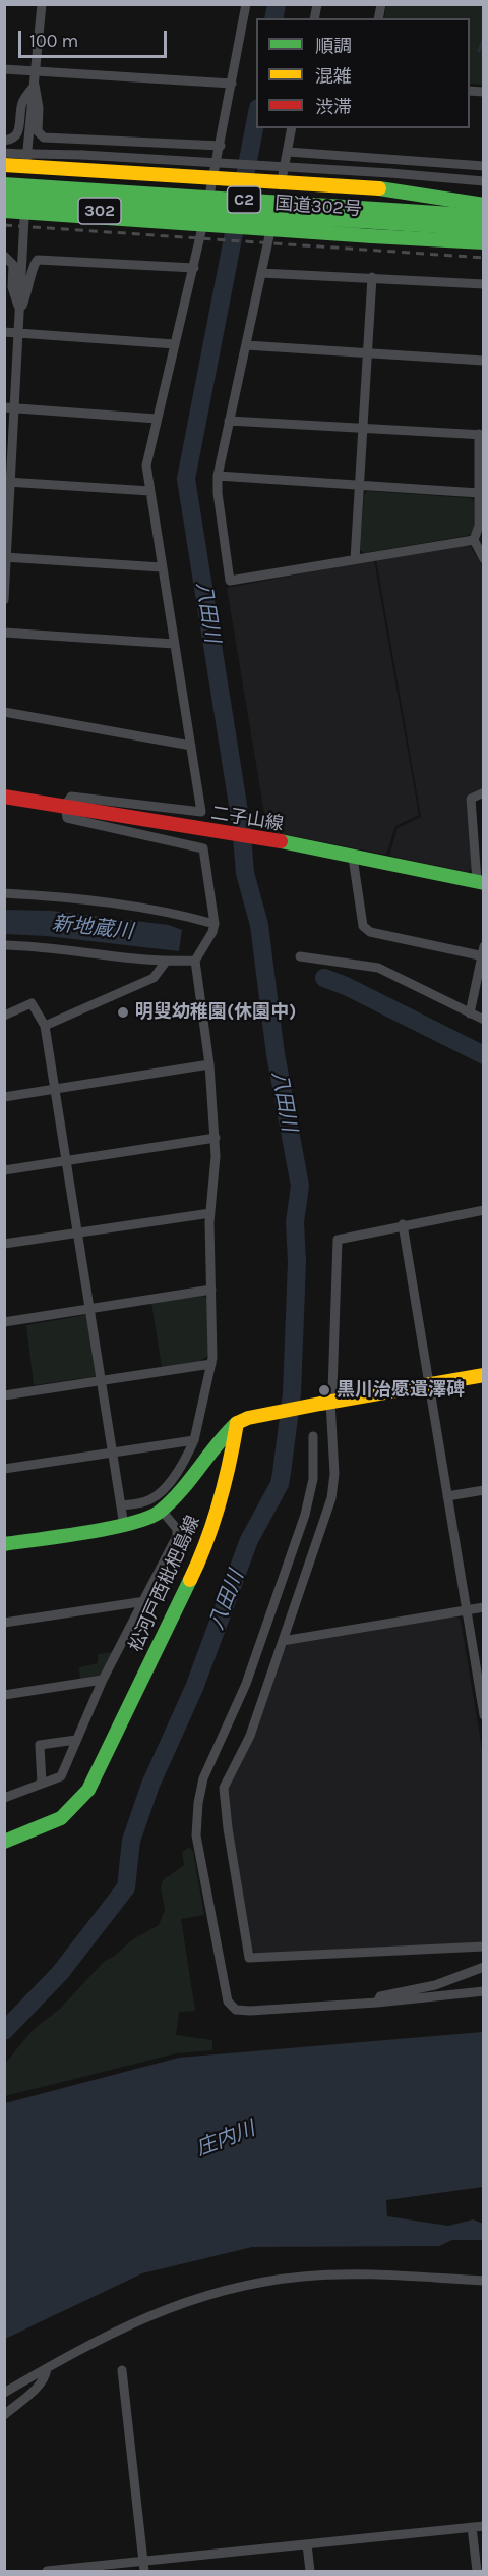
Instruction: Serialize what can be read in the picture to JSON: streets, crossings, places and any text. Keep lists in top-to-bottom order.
{
  "streets": {
    "main road": [
      "C2",
      "国道302号",
      "302",
      "二子山線",
      "松河戸西枇杷島線"
    ]
  },
  "water": ["八田川", "新地蔵川", "庄内川"],
  "places": ["明叟幼稚園(休園中)", "黒川治愿遺澤碑"],
  "legend": ["順調", "混雑", "渋滞"],
  "scale_bar": "100 m"
}
